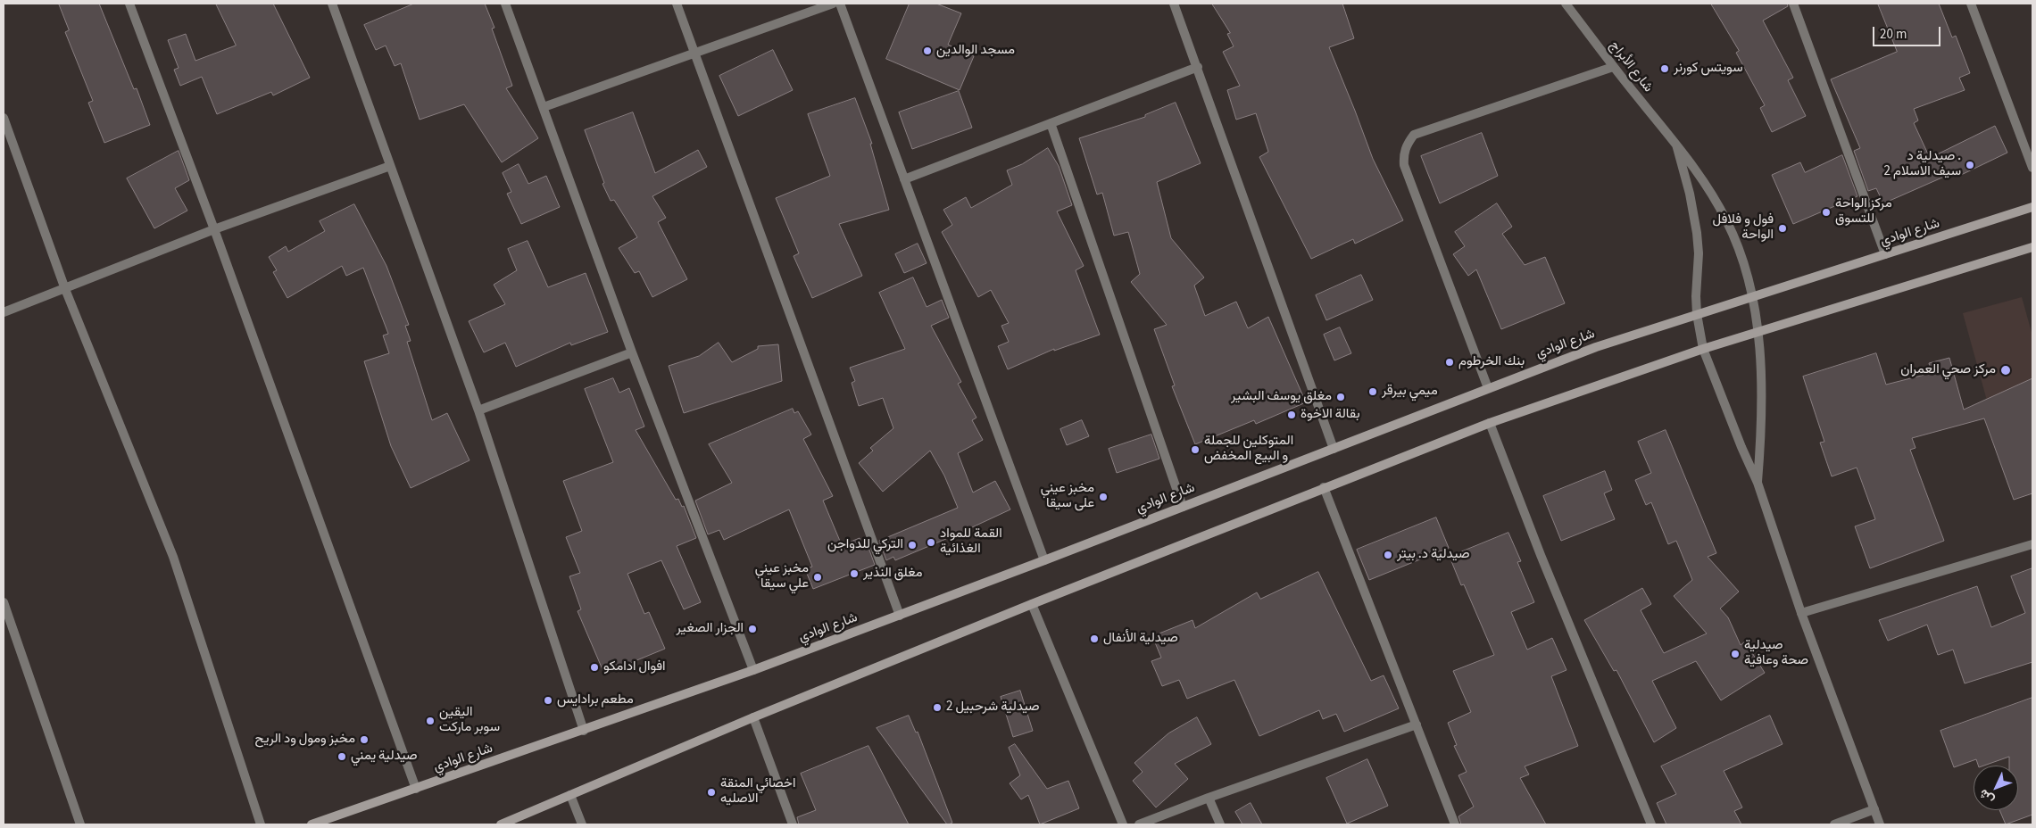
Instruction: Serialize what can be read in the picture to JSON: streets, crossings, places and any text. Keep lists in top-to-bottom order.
{
  "streets": {
    "main road": ["شارع الوادي"],
    "street": ["شارع الأبراج"]
  },
  "crossings": [
    ["شارع الأبراج", "شارع الوادي"]
  ],
  "places": [
    "مسجد الوالدين",
    "سويتس كورنر",
    "صيدلية د . سيف الاسلام 2",
    "مركز الواحة للتسوق",
    "فول و فلافل الواحة",
    "بنك الخرطوم",
    "مركز صحي العمران",
    "ميمي بيرقر",
    "مغلق يوسف البشير",
    "بقالة الاخوة",
    "المتوكلين للجملة و البيع المخفض",
    "مخبز عيني على سيقا",
    "القمة للمواد الغذائية",
    "التركي للدواجن",
    "صيدلية د. بيتر",
    "مغلق النذير",
    "مخبز عيني علي سيقا",
    "الجزار الصغير",
    "صيدلية الأنفال",
    "صيدلية صحة وعافية",
    "افوال ادامكو",
    "مطعم برادايس",
    "صيدلية شرحبيل 2",
    "اليقين سوبر ماركت",
    "مخبز ومول ود الريح",
    "صيدلية يمني",
    "اخصائي المنقة الاصليه"
  ],
  "scale_bar": "20 m",
  "north": "bottom left"
}
